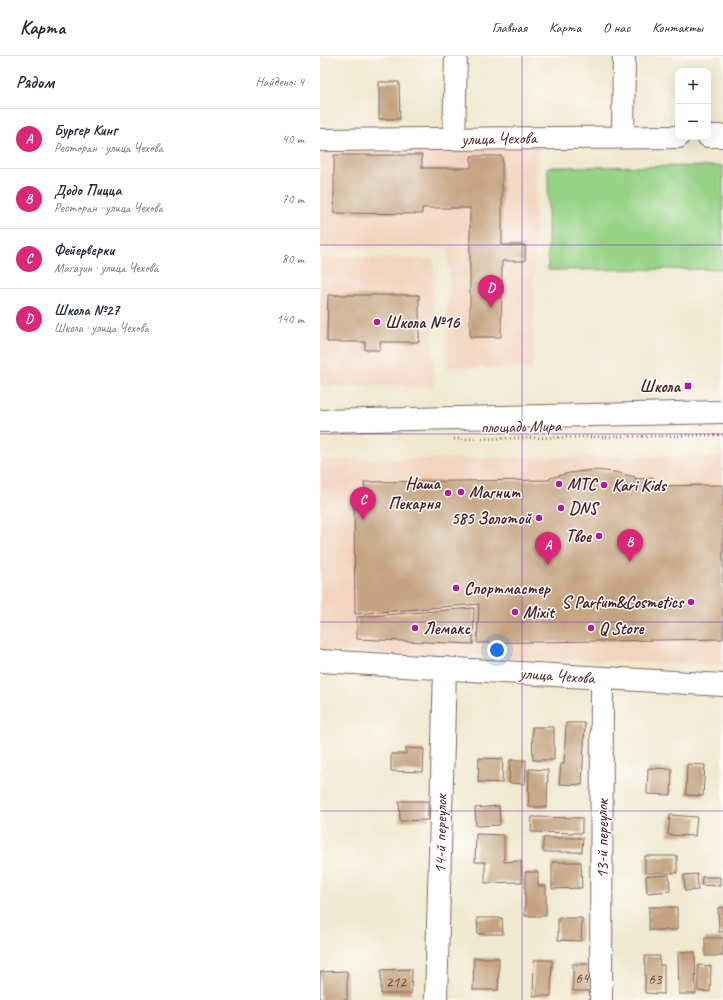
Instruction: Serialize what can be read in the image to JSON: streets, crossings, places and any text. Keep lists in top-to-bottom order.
{
  "streets": {
    "street": ["улица Чехова", "14-й переулок", "13-й переулок"],
    "path": ["площадь Мира"]
  },
  "crossings": [
    ["улица Чехова", "14-й переулок"],
    ["улица Чехова", "13-й переулок"]
  ],
  "places": {
    "other": [
      "Школа №16",
      "МТС",
      "Kari Kids",
      "Магнит",
      "Наша Пекарня",
      "DNS",
      "585 Золотой",
      "Твое",
      "Спортмастер",
      "S Parfum&Cosmetics",
      "Mixit",
      "Лемакс",
      "Q Store"
    ],
    "transit": ["Школа"]
  },
  "house_numbers": ["64", "63", "212"],
  "page": {
    "header": "Карта",
    "nav": [
      "Главная",
      "Карта",
      "О нас",
      "Контакты"
    ],
    "heading": ["Рядом", "Найдено: 4"],
    "map_buttons": ["+", "−"],
    "list": [
      {
        "mark": "A",
        "name": "Бургер Кинг",
        "note": "Ресторан · улица Чехова",
        "value": "40 m"
      },
      {
        "mark": "B",
        "name": "Додо Пицца",
        "note": "Ресторан · улица Чехова",
        "value": "70 m"
      },
      {
        "mark": "C",
        "name": "Фейерверки",
        "note": "Магазин · улица Чехова",
        "value": "80 m"
      },
      {
        "mark": "D",
        "name": "Школа №27",
        "note": "Школа · улица Чехова",
        "value": "140 m"
      }
    ],
    "pins": [
      "D",
      "C",
      "B",
      "A"
    ]
  }
}
